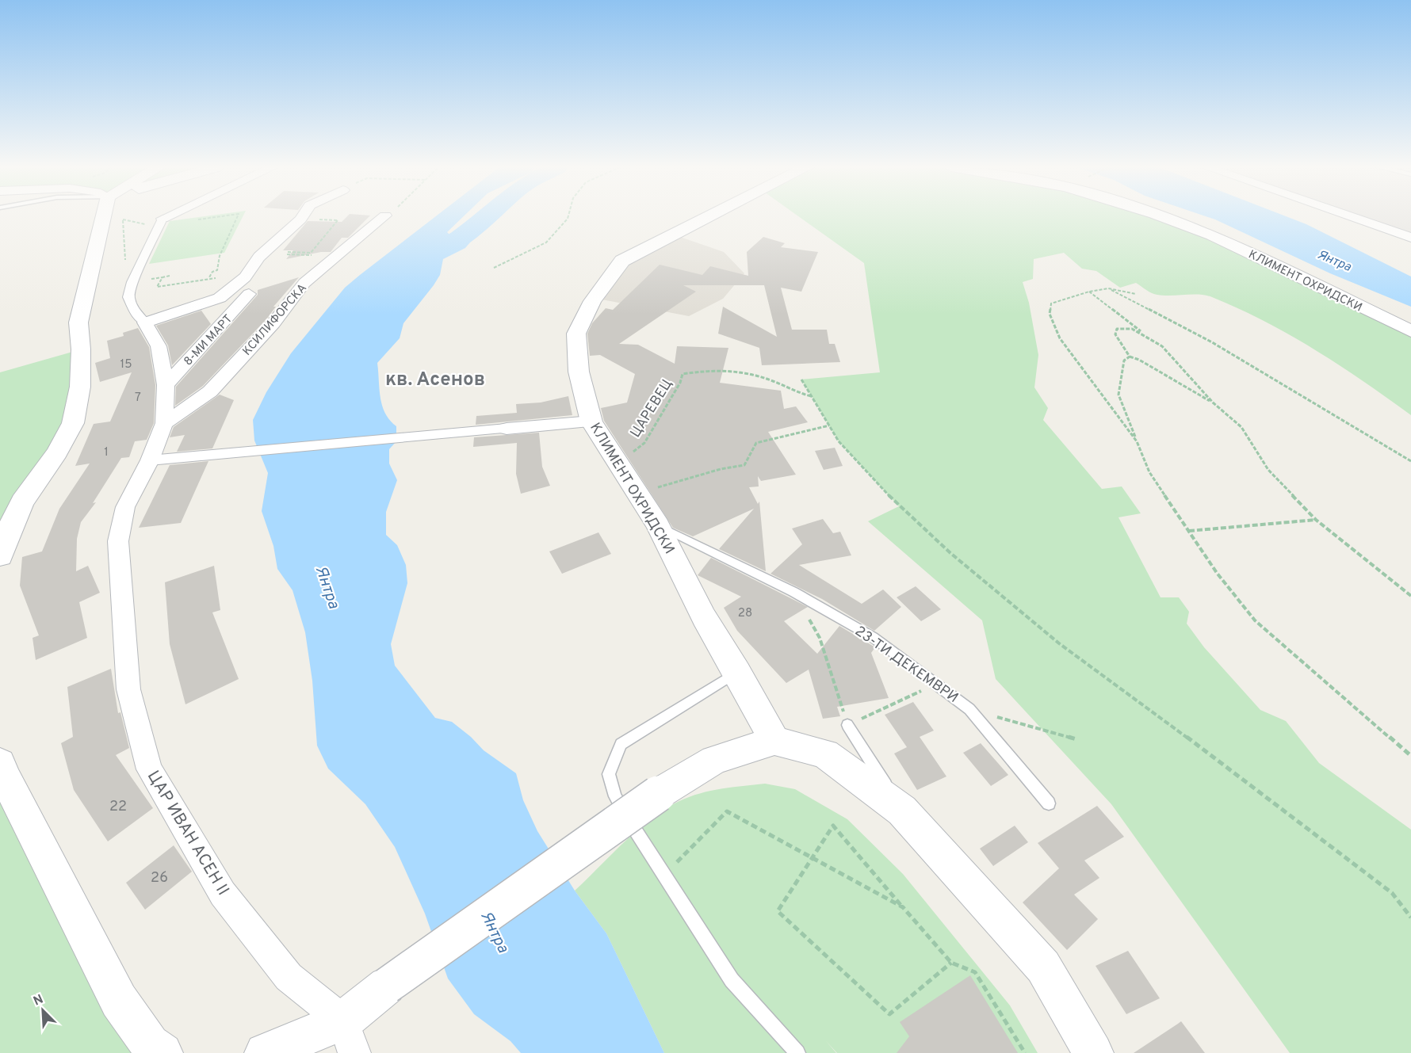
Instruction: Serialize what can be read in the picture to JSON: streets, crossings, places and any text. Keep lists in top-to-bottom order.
{
  "streets": {
    "street": [
      "КЛИМЕНТ ОХРИДСКИ",
      "КСИЛИФОРСКА",
      "8-МИ МАРТ",
      "ЦАР ИВАН АСЕН II"
    ],
    "lane": ["23-ТИ ДЕКЕМВРИ"],
    "path": ["ЦАРЕВЕЦ"]
  },
  "crossings": [
    ["КЛИМЕНТ ОХРИДСКИ", "ЦАРЕВЕЦ"],
    ["КЛИМЕНТ ОХРИДСКИ", "23-ТИ ДЕКЕМВРИ"],
    ["КСИЛИФОРСКА", "ЦАР ИВАН АСЕН II"]
  ],
  "districts": ["кв. Асенов"],
  "water": ["Янтра"],
  "house_numbers": [
    "15",
    "7",
    "1",
    "28",
    "22",
    "26"
  ],
  "north": "top left"
}
